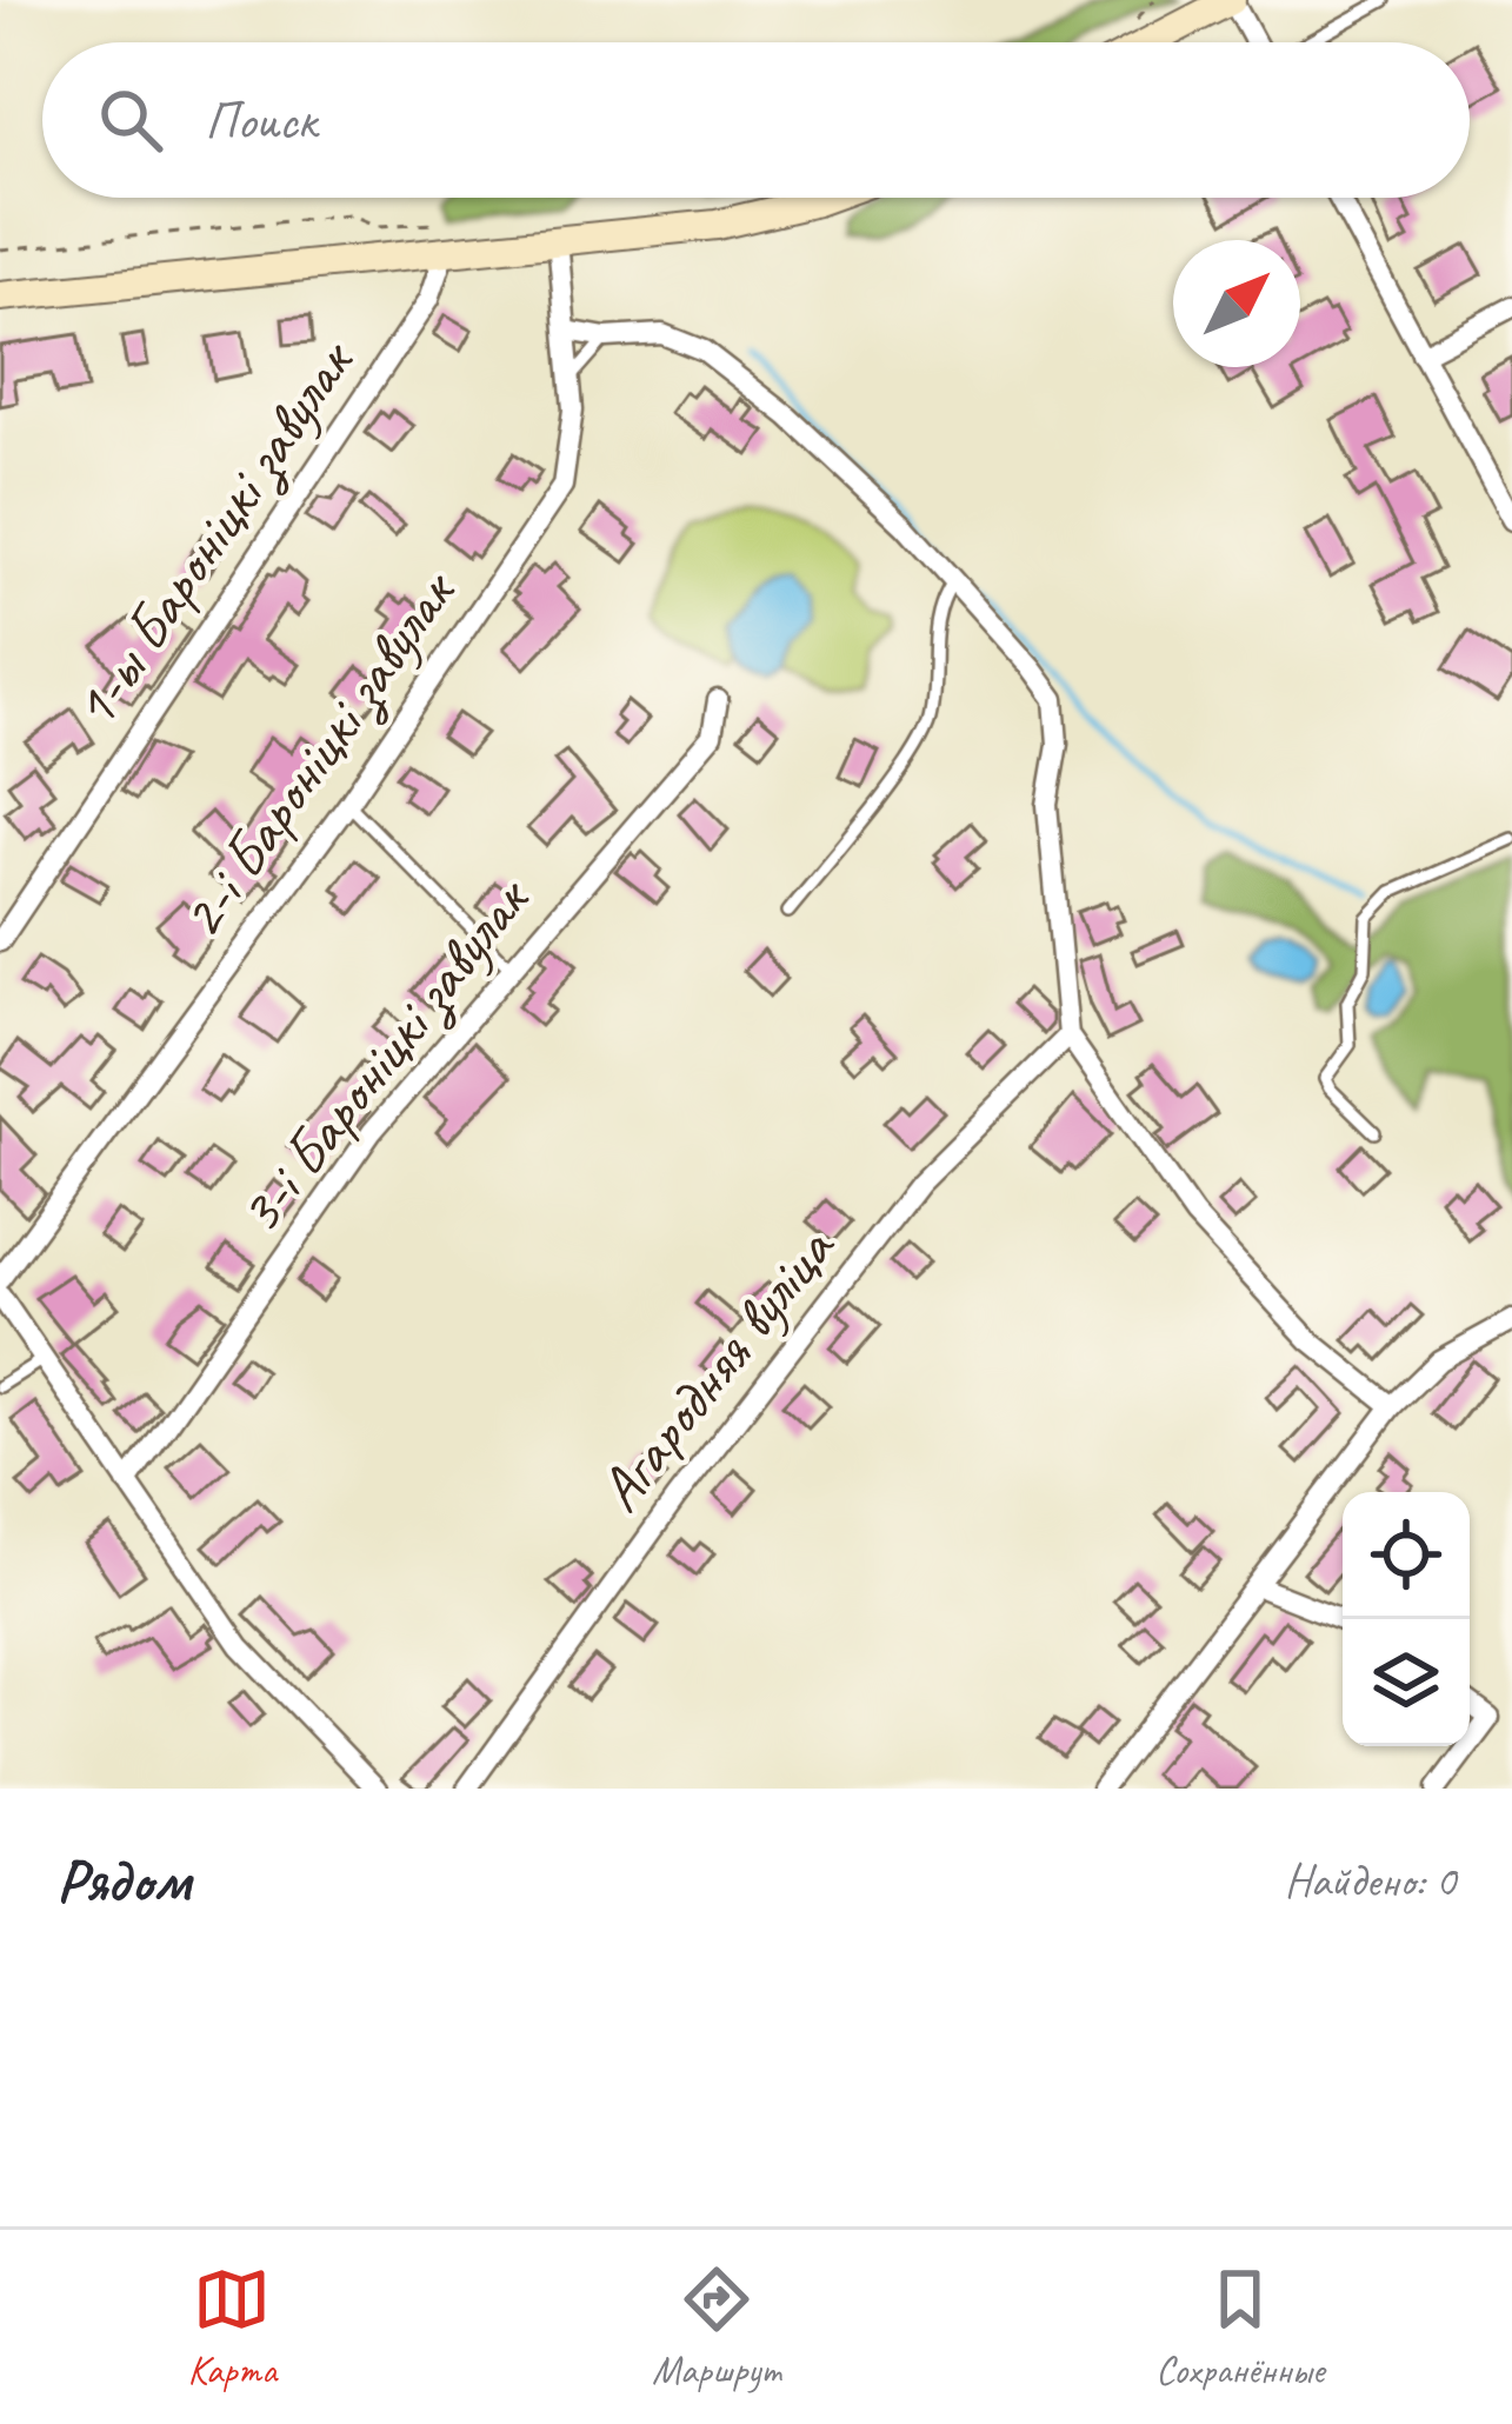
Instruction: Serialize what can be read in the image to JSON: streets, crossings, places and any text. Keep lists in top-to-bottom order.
{
  "streets": {
    "street": [
      "1-ы Бароніцкі завулак",
      "2-і Бароніцкі завулак",
      "3-і Бароніцкі завулак",
      "Агародняя вуліца"
    ]
  },
  "north": "top right",
  "page": {
    "search": "Поиск",
    "heading": ["Рядом", "Найдено: 0"],
    "nav": ["Карта", "Маршрут", "Сохранённые"]
  }
}
